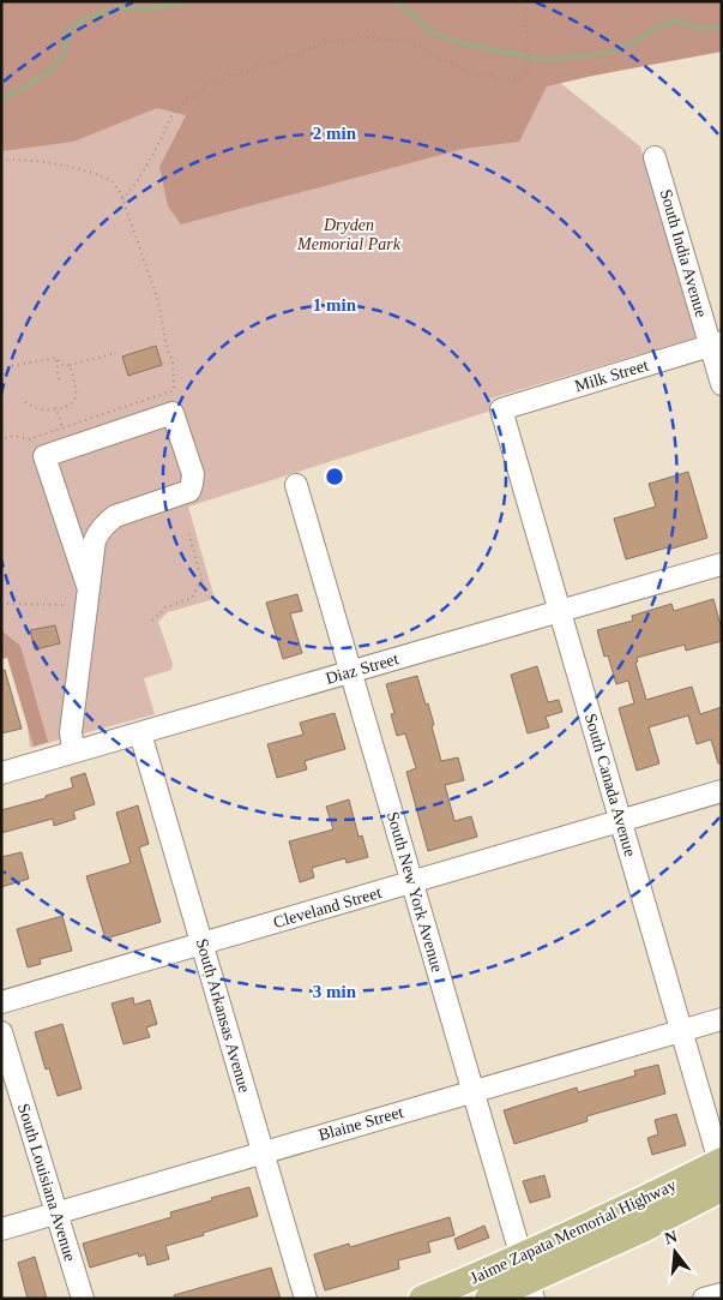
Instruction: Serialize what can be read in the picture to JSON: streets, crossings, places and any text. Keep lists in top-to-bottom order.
{
  "streets": {
    "main road": ["Jaime Zapata Memorial Highway"],
    "street": [
      "South India Avenue",
      "Milk Street",
      "Diaz Street",
      "South Canada Avenue",
      "South New York Avenue",
      "Cleveland Street",
      "South Arkansas Avenue",
      "Blaine Street",
      "South Louisiana Avenue"
    ]
  },
  "crossings": [
    ["South India Avenue", "Milk Street"],
    ["Milk Street", "South Canada Avenue"],
    ["Diaz Street", "South Canada Avenue"],
    ["Diaz Street", "South New York Avenue"],
    ["Diaz Street", "South Arkansas Avenue"],
    ["South Canada Avenue", "Cleveland Street"],
    ["South Canada Avenue", "Blaine Street"],
    ["South Canada Avenue", "Jaime Zapata Memorial Highway"],
    ["South New York Avenue", "Cleveland Street"],
    ["South New York Avenue", "Blaine Street"],
    ["South New York Avenue", "Jaime Zapata Memorial Highway"],
    ["Cleveland Street", "South Arkansas Avenue"],
    ["South Arkansas Avenue", "Blaine Street"],
    ["Blaine Street", "South Louisiana Avenue"]
  ],
  "parks": ["Dryden Memorial Park"],
  "north": "top",
  "rings": ["2 min", "1 min", "3 min"]
}
